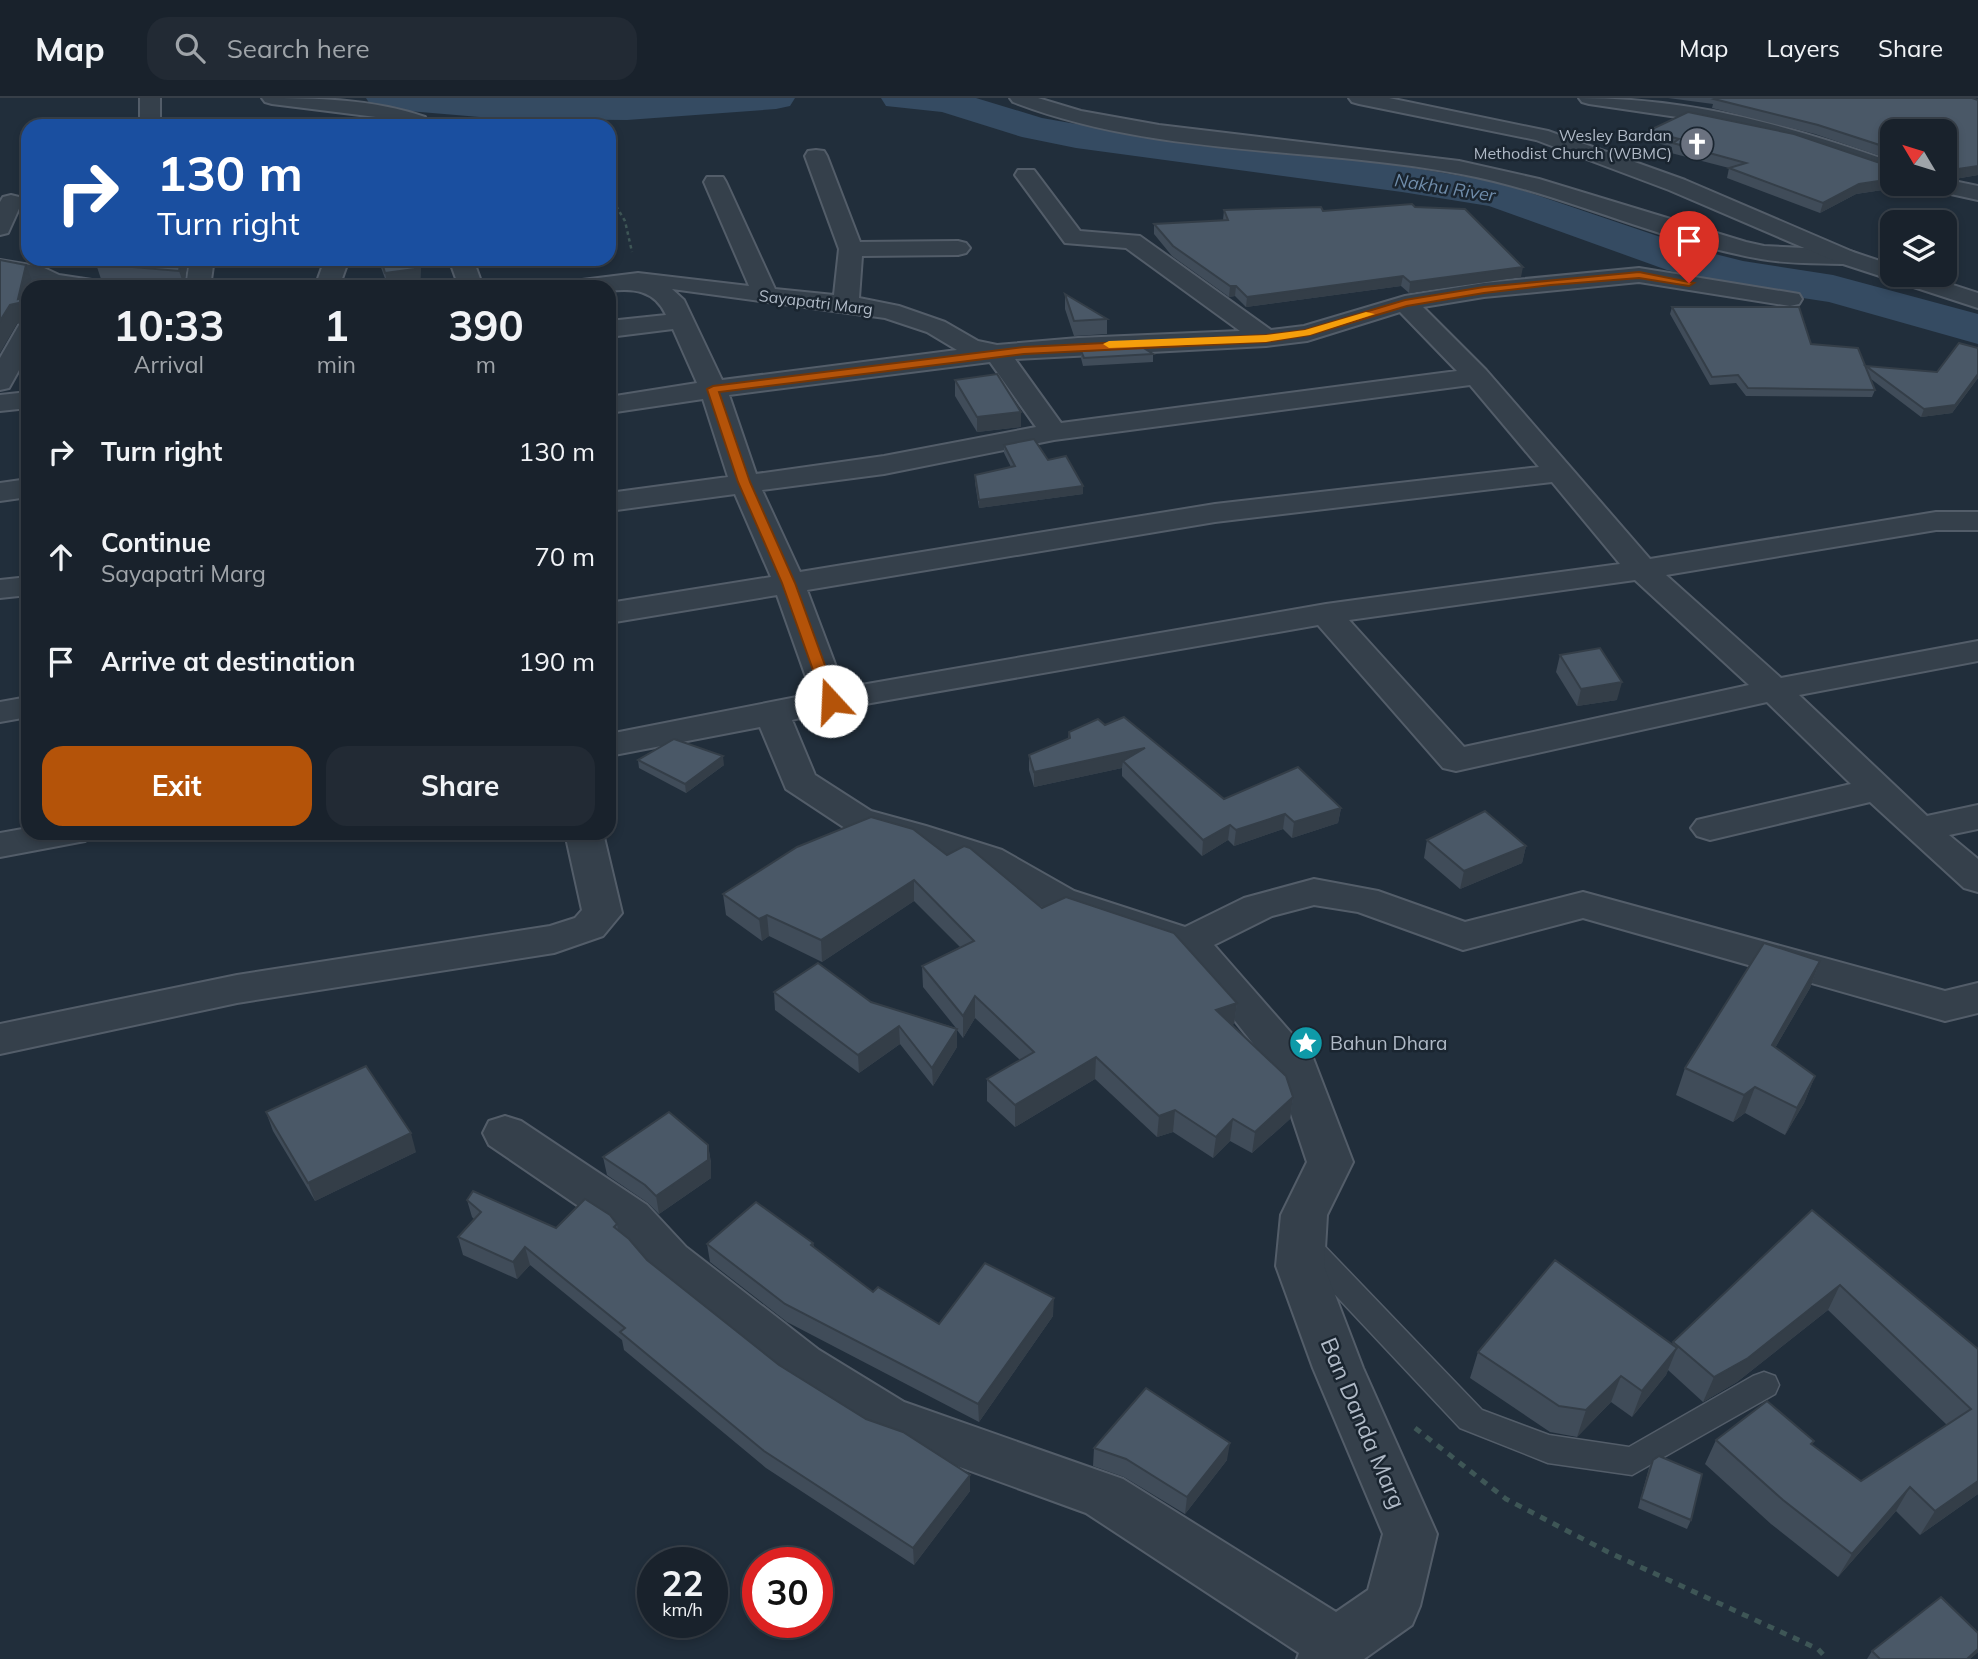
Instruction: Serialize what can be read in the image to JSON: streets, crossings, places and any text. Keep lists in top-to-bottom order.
{
  "streets": {
    "street": ["Sayapatri Marg", "Ban Danda Marg"]
  },
  "water": ["Nakhu River"],
  "places": {
    "church": ["Wesley Bardan Methodist Church (WBMC)"],
    "place": ["Bahun Dhara"]
  },
  "north": "top left",
  "page": {
    "header": "Map",
    "search": "Search here",
    "nav": ["Map", "Layers", "Share"],
    "turn": ["130 m", "Turn right"],
    "eta": [
      "10:33",
      "Arrival",
      "1",
      "min",
      "390",
      "m"
    ],
    "list": [
      {
        "name": "Turn right",
        "value": "130 m"
      },
      {
        "name": "Continue",
        "note": "Sayapatri Marg",
        "value": "70 m"
      },
      {
        "name": "Arrive at destination",
        "value": "190 m"
      }
    ],
    "buttons": ["Exit", "Share"],
    "speed": "22 km/h",
    "limit": "30"
  }
}
